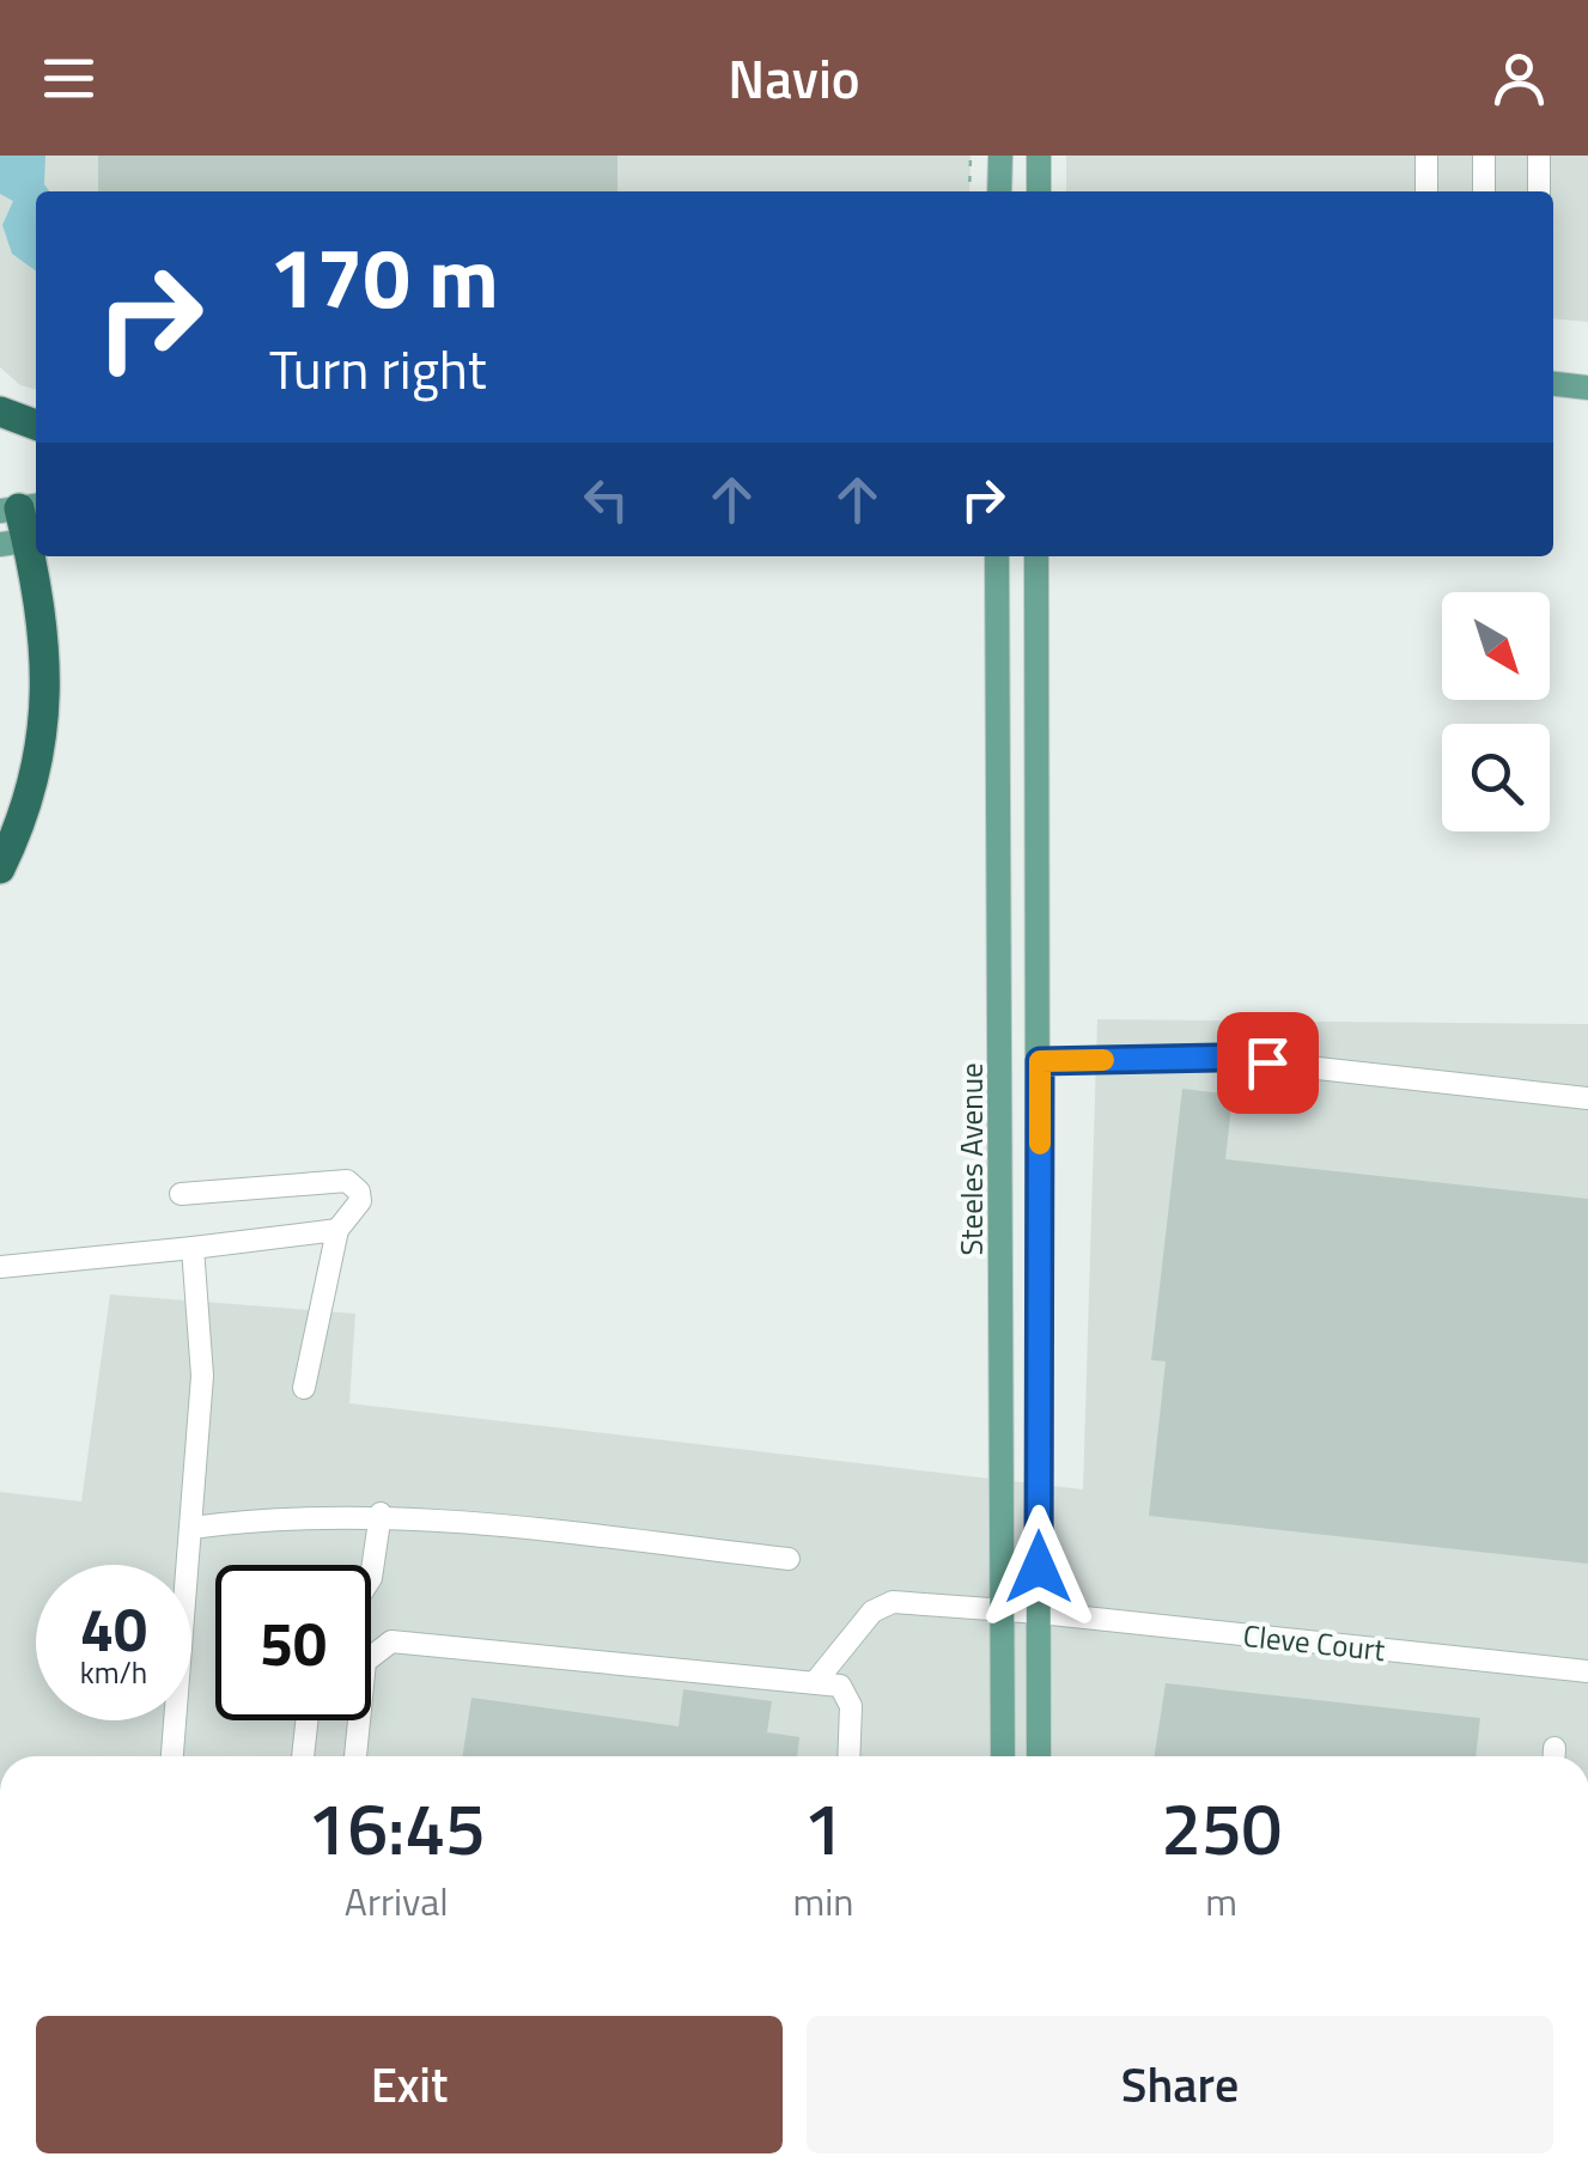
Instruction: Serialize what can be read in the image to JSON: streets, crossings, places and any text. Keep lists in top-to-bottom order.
{
  "streets": {
    "main road": ["Steeles Avenue"],
    "street": ["Cleve Court"]
  },
  "crossings": [
    ["Steeles Avenue", "Cleve Court"]
  ],
  "north": "bottom right",
  "page": {
    "header": "Navio",
    "turn": ["170 m", "Turn right"],
    "speed": "40 km/h",
    "limit": "50",
    "eta": [
      "16:45",
      "Arrival",
      "1",
      "min",
      "250",
      "m"
    ],
    "buttons": ["Exit", "Share"]
  }
}
